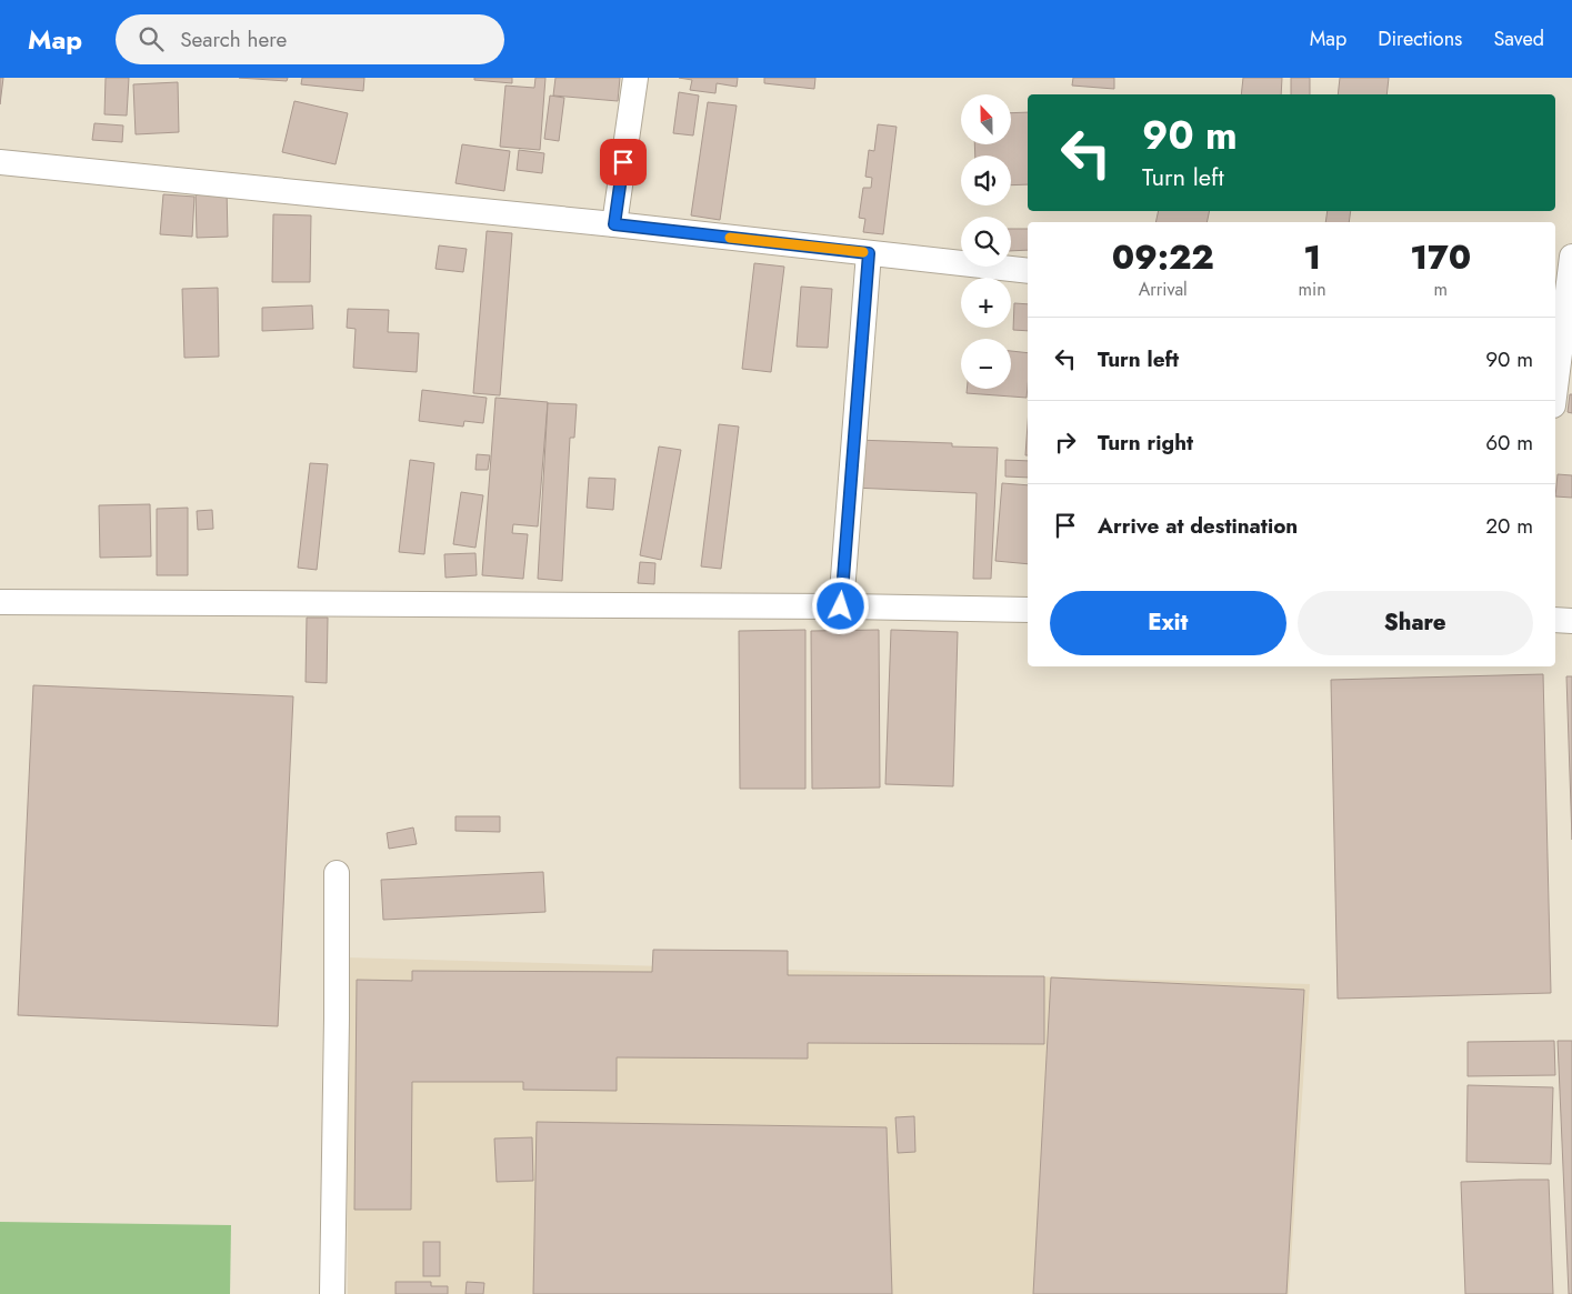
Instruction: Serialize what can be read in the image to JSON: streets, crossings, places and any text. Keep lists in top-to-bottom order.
{
  "north": "top",
  "page": {
    "header": "Map",
    "search": "Search here",
    "nav": ["Map", "Directions", "Saved"],
    "map_buttons": ["+", "−"],
    "turn": ["90 m", "Turn left"],
    "eta": [
      "09:22",
      "Arrival",
      "1",
      "min",
      "170",
      "m"
    ],
    "list": [
      {
        "name": "Turn left",
        "value": "90 m"
      },
      {
        "name": "Turn right",
        "value": "60 m"
      },
      {
        "name": "Arrive at destination",
        "value": "20 m"
      }
    ],
    "buttons": ["Exit", "Share"]
  }
}
